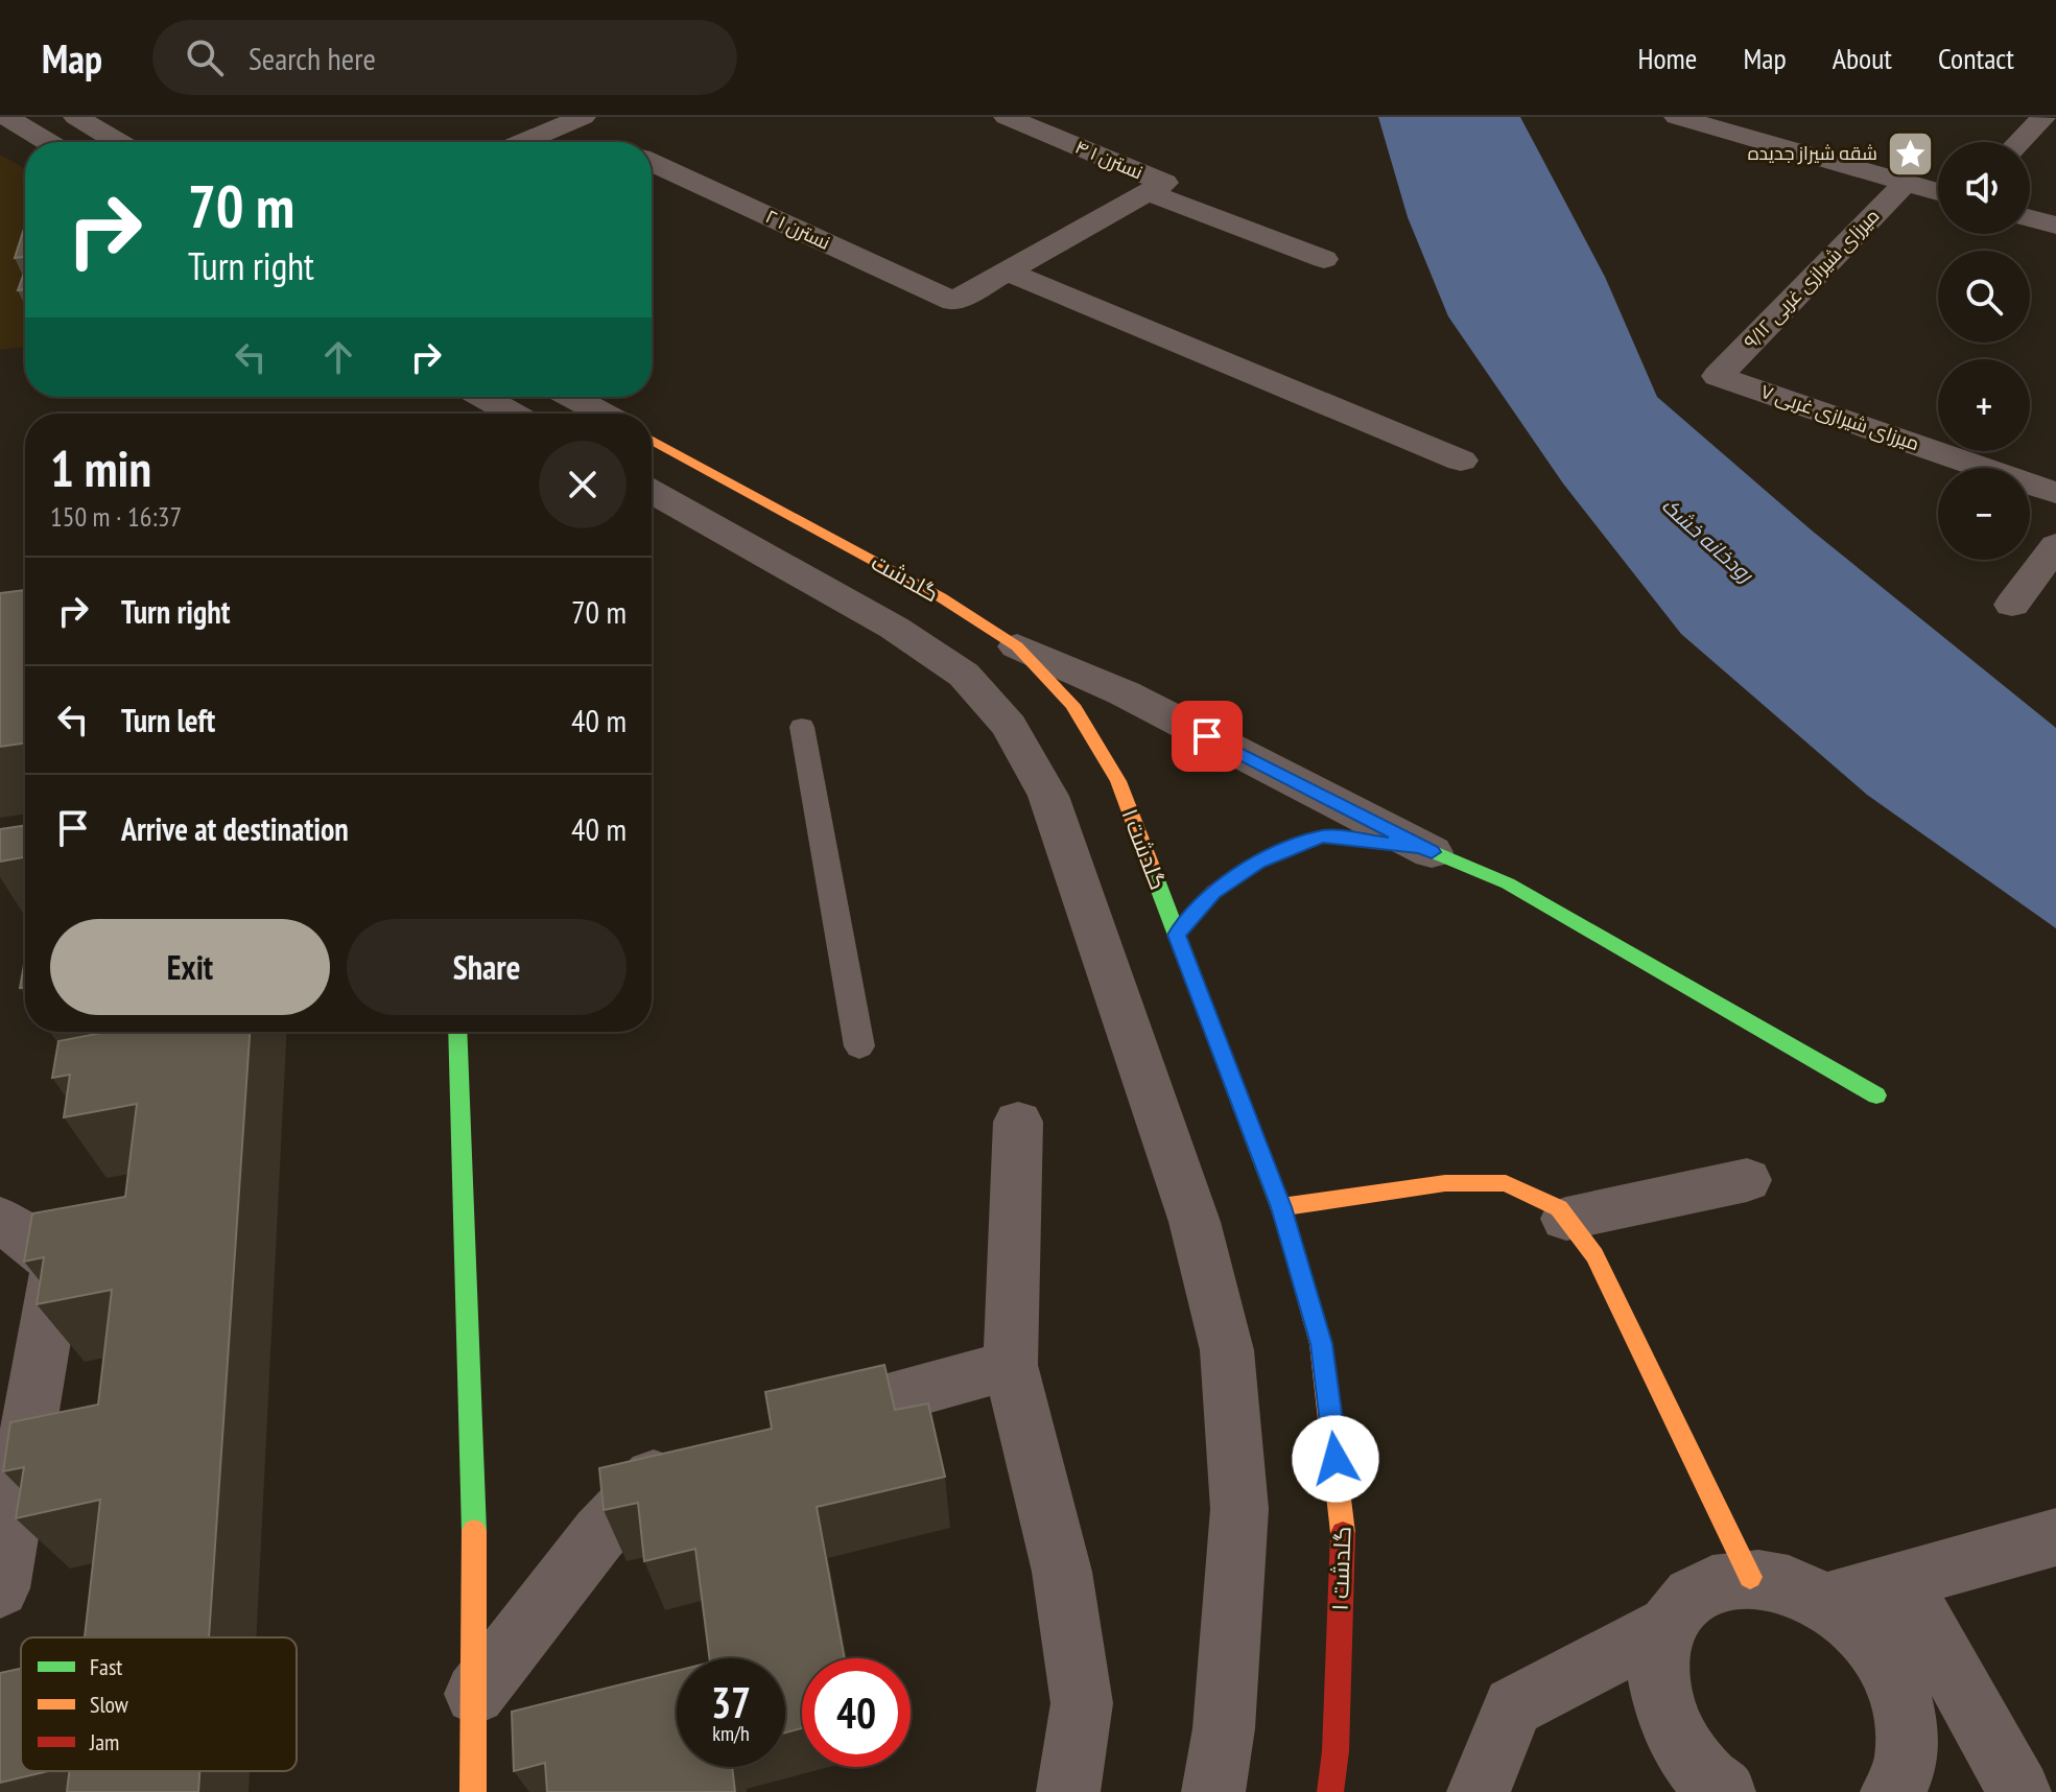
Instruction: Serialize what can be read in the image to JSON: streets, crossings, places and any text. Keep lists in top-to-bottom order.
{
  "streets": {
    "street": [
      "۴ نسترن ۱",
      "۲ نسترن ۱",
      "۹/۱۲ میرزای شیرازی غربی",
      "۷ میرزای شیرازی غربی",
      "گلدشت",
      "گلدشت ۱"
    ]
  },
  "crossings": [
    ["۹/۱۲ میرزای شیرازی غربی", "۷ میرزای شیرازی غربی"],
    ["گلدشت", "گلدشت ۱"]
  ],
  "water": ["رودخانه خشک"],
  "places": {
    "place": ["شقه شيراز جديده"]
  },
  "legend": ["Fast", "Slow", "Jam"],
  "page": {
    "header": "Map",
    "search": "Search here",
    "nav": [
      "Home",
      "Map",
      "About",
      "Contact"
    ],
    "map_buttons": ["+", "−"],
    "turn": ["70 m", "Turn right"],
    "heading": ["1 min", "150 m · 16:37"],
    "list": [
      {
        "name": "Turn right",
        "value": "70 m"
      },
      {
        "name": "Turn left",
        "value": "40 m"
      },
      {
        "name": "Arrive at destination",
        "value": "40 m"
      }
    ],
    "buttons": ["Exit", "Share"],
    "speed": "37 km/h",
    "limit": "40"
  }
}
